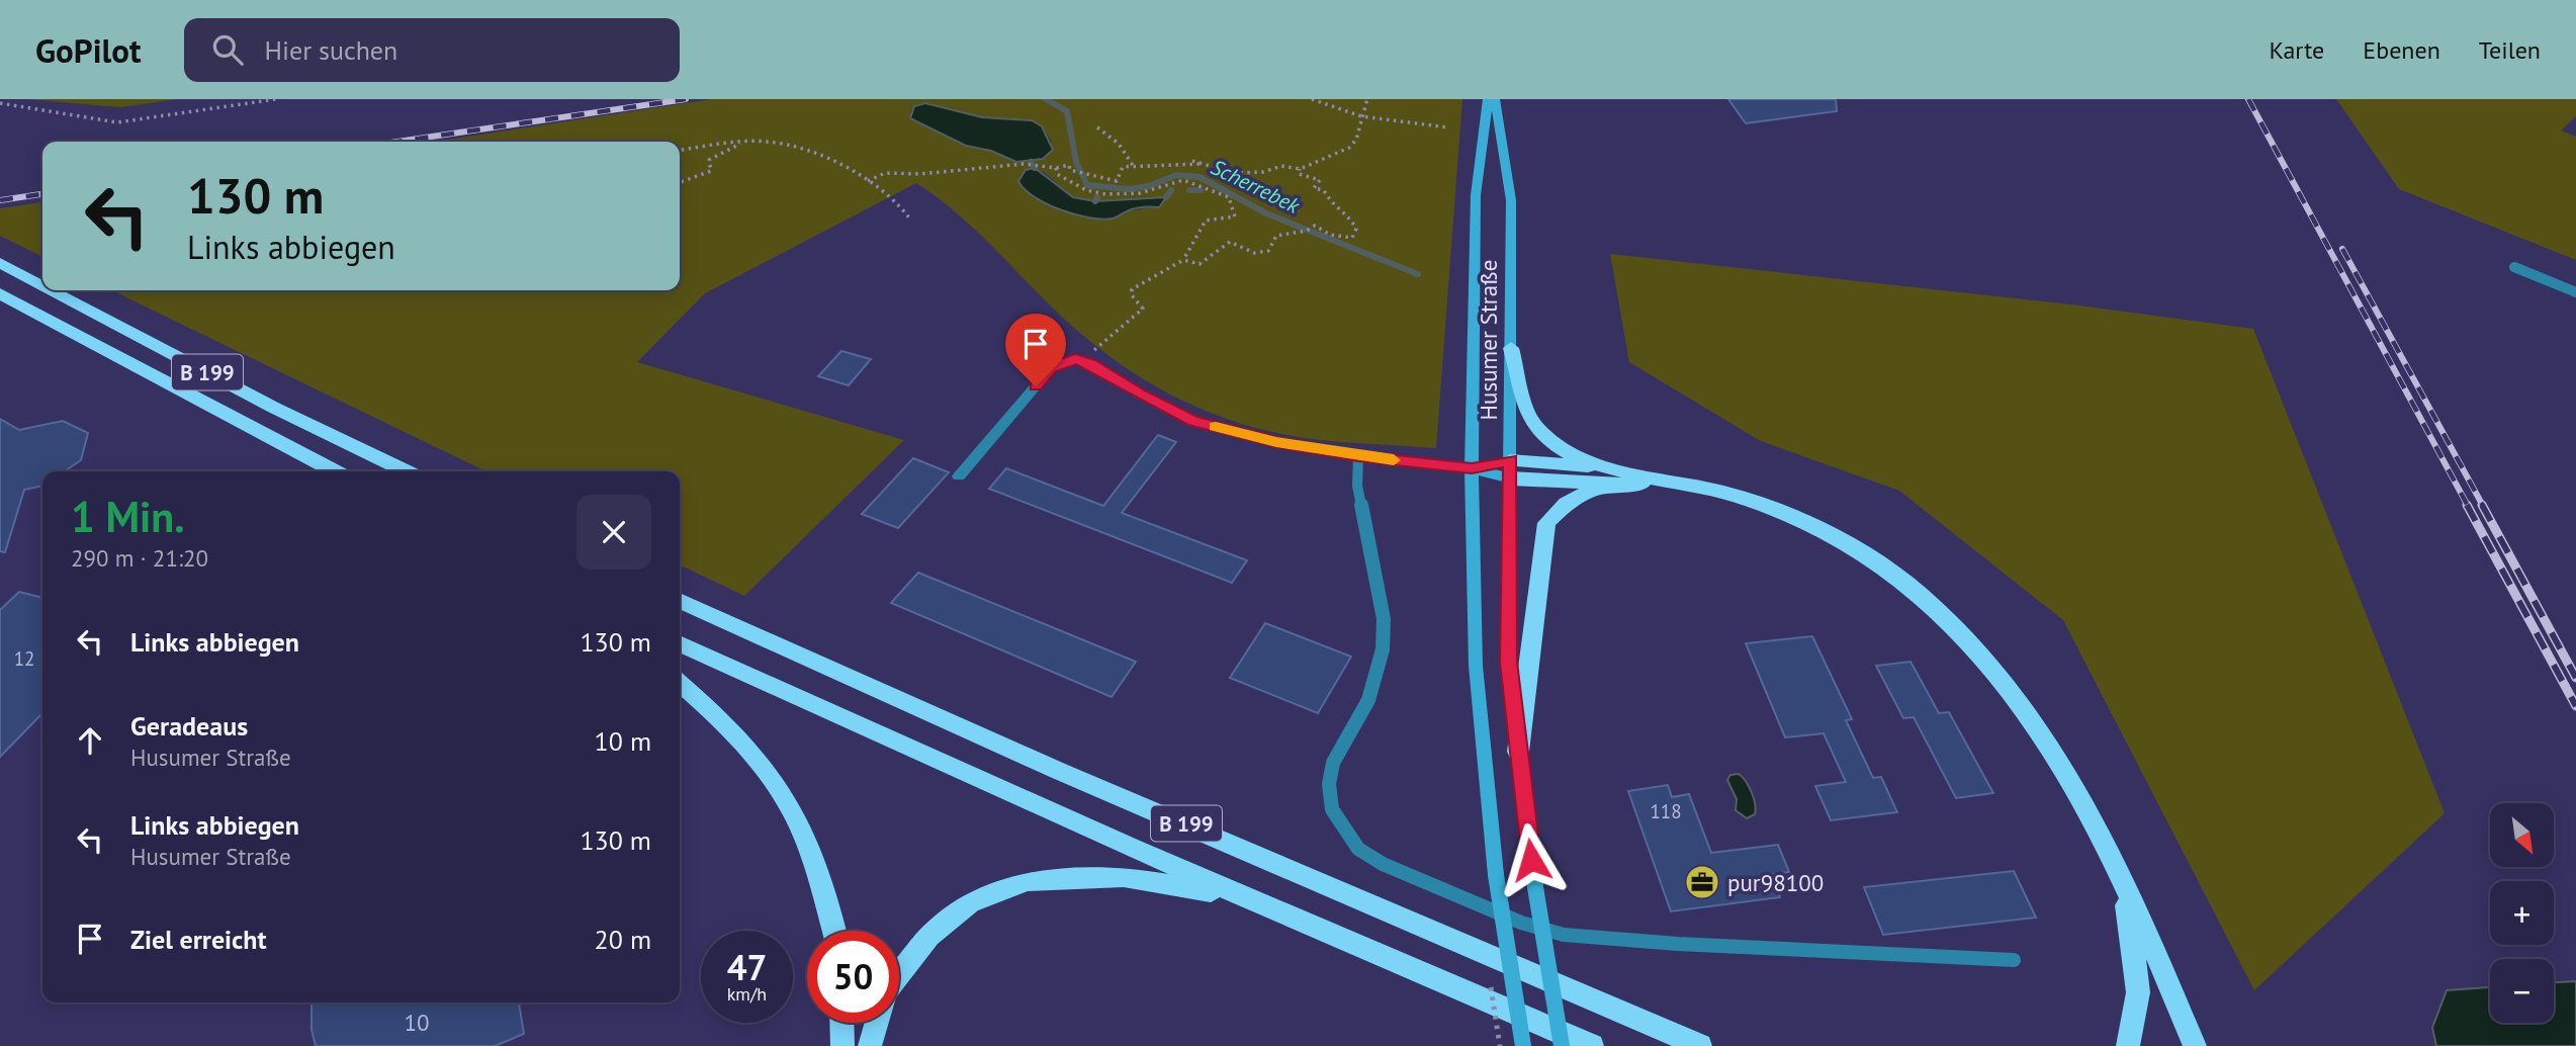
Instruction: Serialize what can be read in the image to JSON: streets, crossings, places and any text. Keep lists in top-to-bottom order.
{
  "streets": {
    "highway": ["B 199"],
    "main road": ["Husumer Straße"]
  },
  "water": ["Scherrebek"],
  "places": {
    "office": ["pur98100"]
  },
  "house_numbers": ["12", "118", "10"],
  "north": "bottom right",
  "page": {
    "header": "GoPilot",
    "search": "Hier suchen",
    "nav": ["Karte", "Ebenen", "Teilen"],
    "turn": ["130 m", "Links abbiegen"],
    "heading": ["1 Min.", "290 m · 21:20"],
    "list": [
      {
        "name": "Links abbiegen",
        "value": "130 m"
      },
      {
        "name": "Geradeaus",
        "note": "Husumer Straße",
        "value": "10 m"
      },
      {
        "name": "Links abbiegen",
        "note": "Husumer Straße",
        "value": "130 m"
      },
      {
        "name": "Ziel erreicht",
        "value": "20 m"
      }
    ],
    "map_buttons": ["+", "−"],
    "speed": "47 km/h",
    "limit": "50"
  }
}
